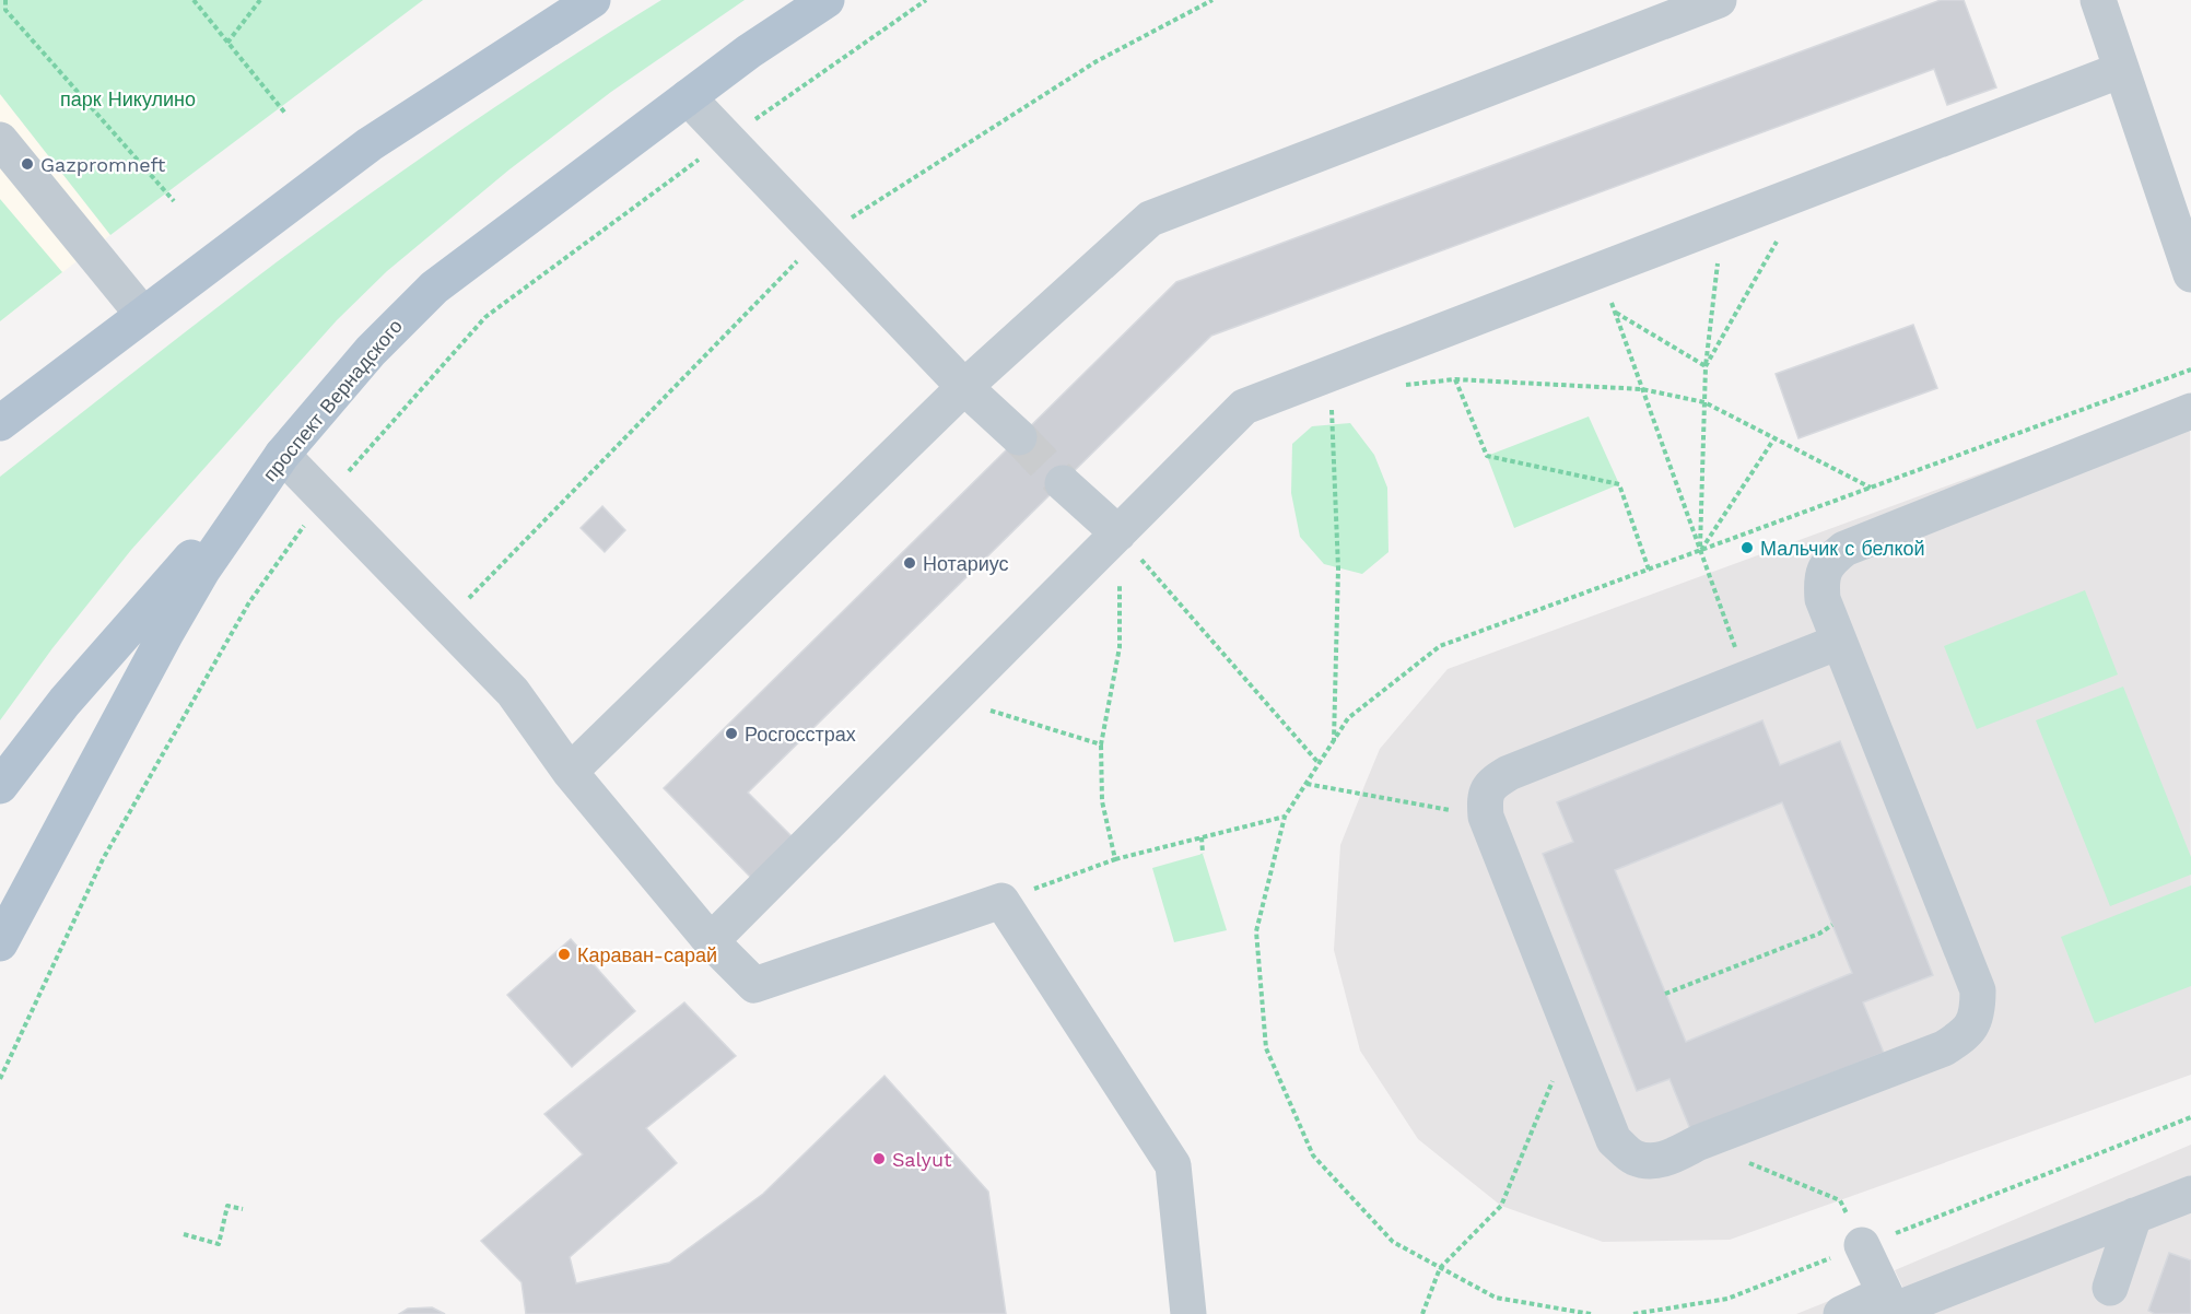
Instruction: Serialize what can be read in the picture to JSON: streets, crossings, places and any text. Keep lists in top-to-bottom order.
{
  "streets": {
    "main road": ["проспект Вернадского"]
  },
  "parks": ["парк Никулино"],
  "places": [
    "Gazpromneft",
    "Мальчик с белкой",
    "Нотариус",
    "Росгосстрах",
    "Караван-сарай",
    "Salyut"
  ]
}
